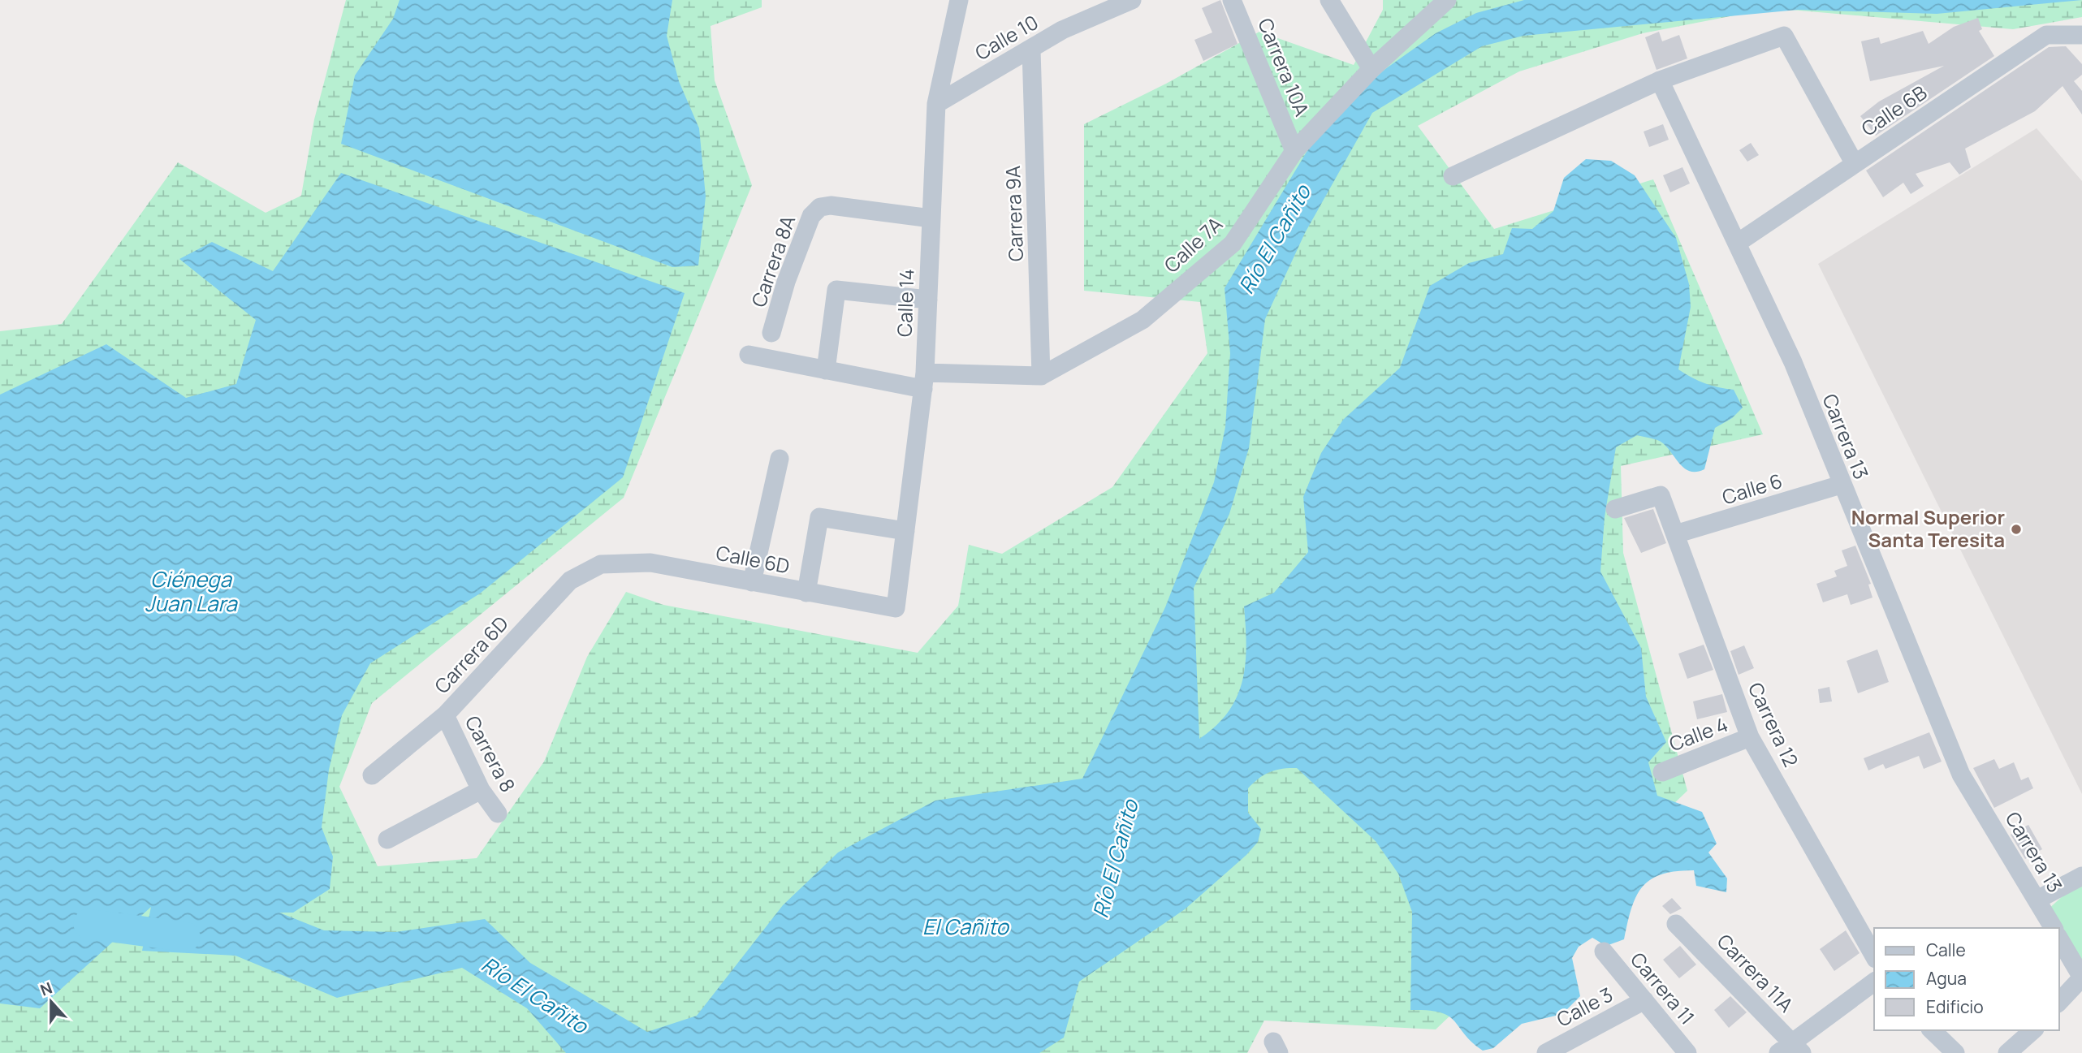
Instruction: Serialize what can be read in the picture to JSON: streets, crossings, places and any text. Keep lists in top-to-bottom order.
{
  "streets": {
    "street": [
      "Calle 10",
      "Carrera 10A",
      "Calle 6B",
      "Carrera 9A",
      "Calle 7A",
      "Carrera 8A",
      "Calle 14",
      "Carrera 13",
      "Calle 6",
      "Calle 6D",
      "Carrera 6D",
      "Carrera 12",
      "Calle 4",
      "Carrera 8",
      "Carrera 11A",
      "Carrera 11",
      "Calle 3"
    ]
  },
  "crossings": [
    ["Calle 10", "Carrera 9A"],
    ["Calle 10", "Calle 14"],
    ["Carrera 10A", "Calle 7A"],
    ["Calle 6B", "Carrera 13"],
    ["Carrera 9A", "Calle 7A"],
    ["Carrera 8A", "Calle 14"],
    ["Calle 14", "Calle 6D"],
    ["Carrera 13", "Calle 6"],
    ["Calle 6", "Carrera 12"],
    ["Calle 6D", "Carrera 6D"],
    ["Carrera 6D", "Carrera 8"],
    ["Carrera 12", "Calle 4"],
    ["Carrera 11", "Calle 3"]
  ],
  "water": ["Río El Cañito", "Ciénega Juan Lara", "El Cañito"],
  "places": ["Normal Superior Santa Teresita"],
  "legend": ["Calle", "Agua", "Edificio"],
  "north": "top"
}
